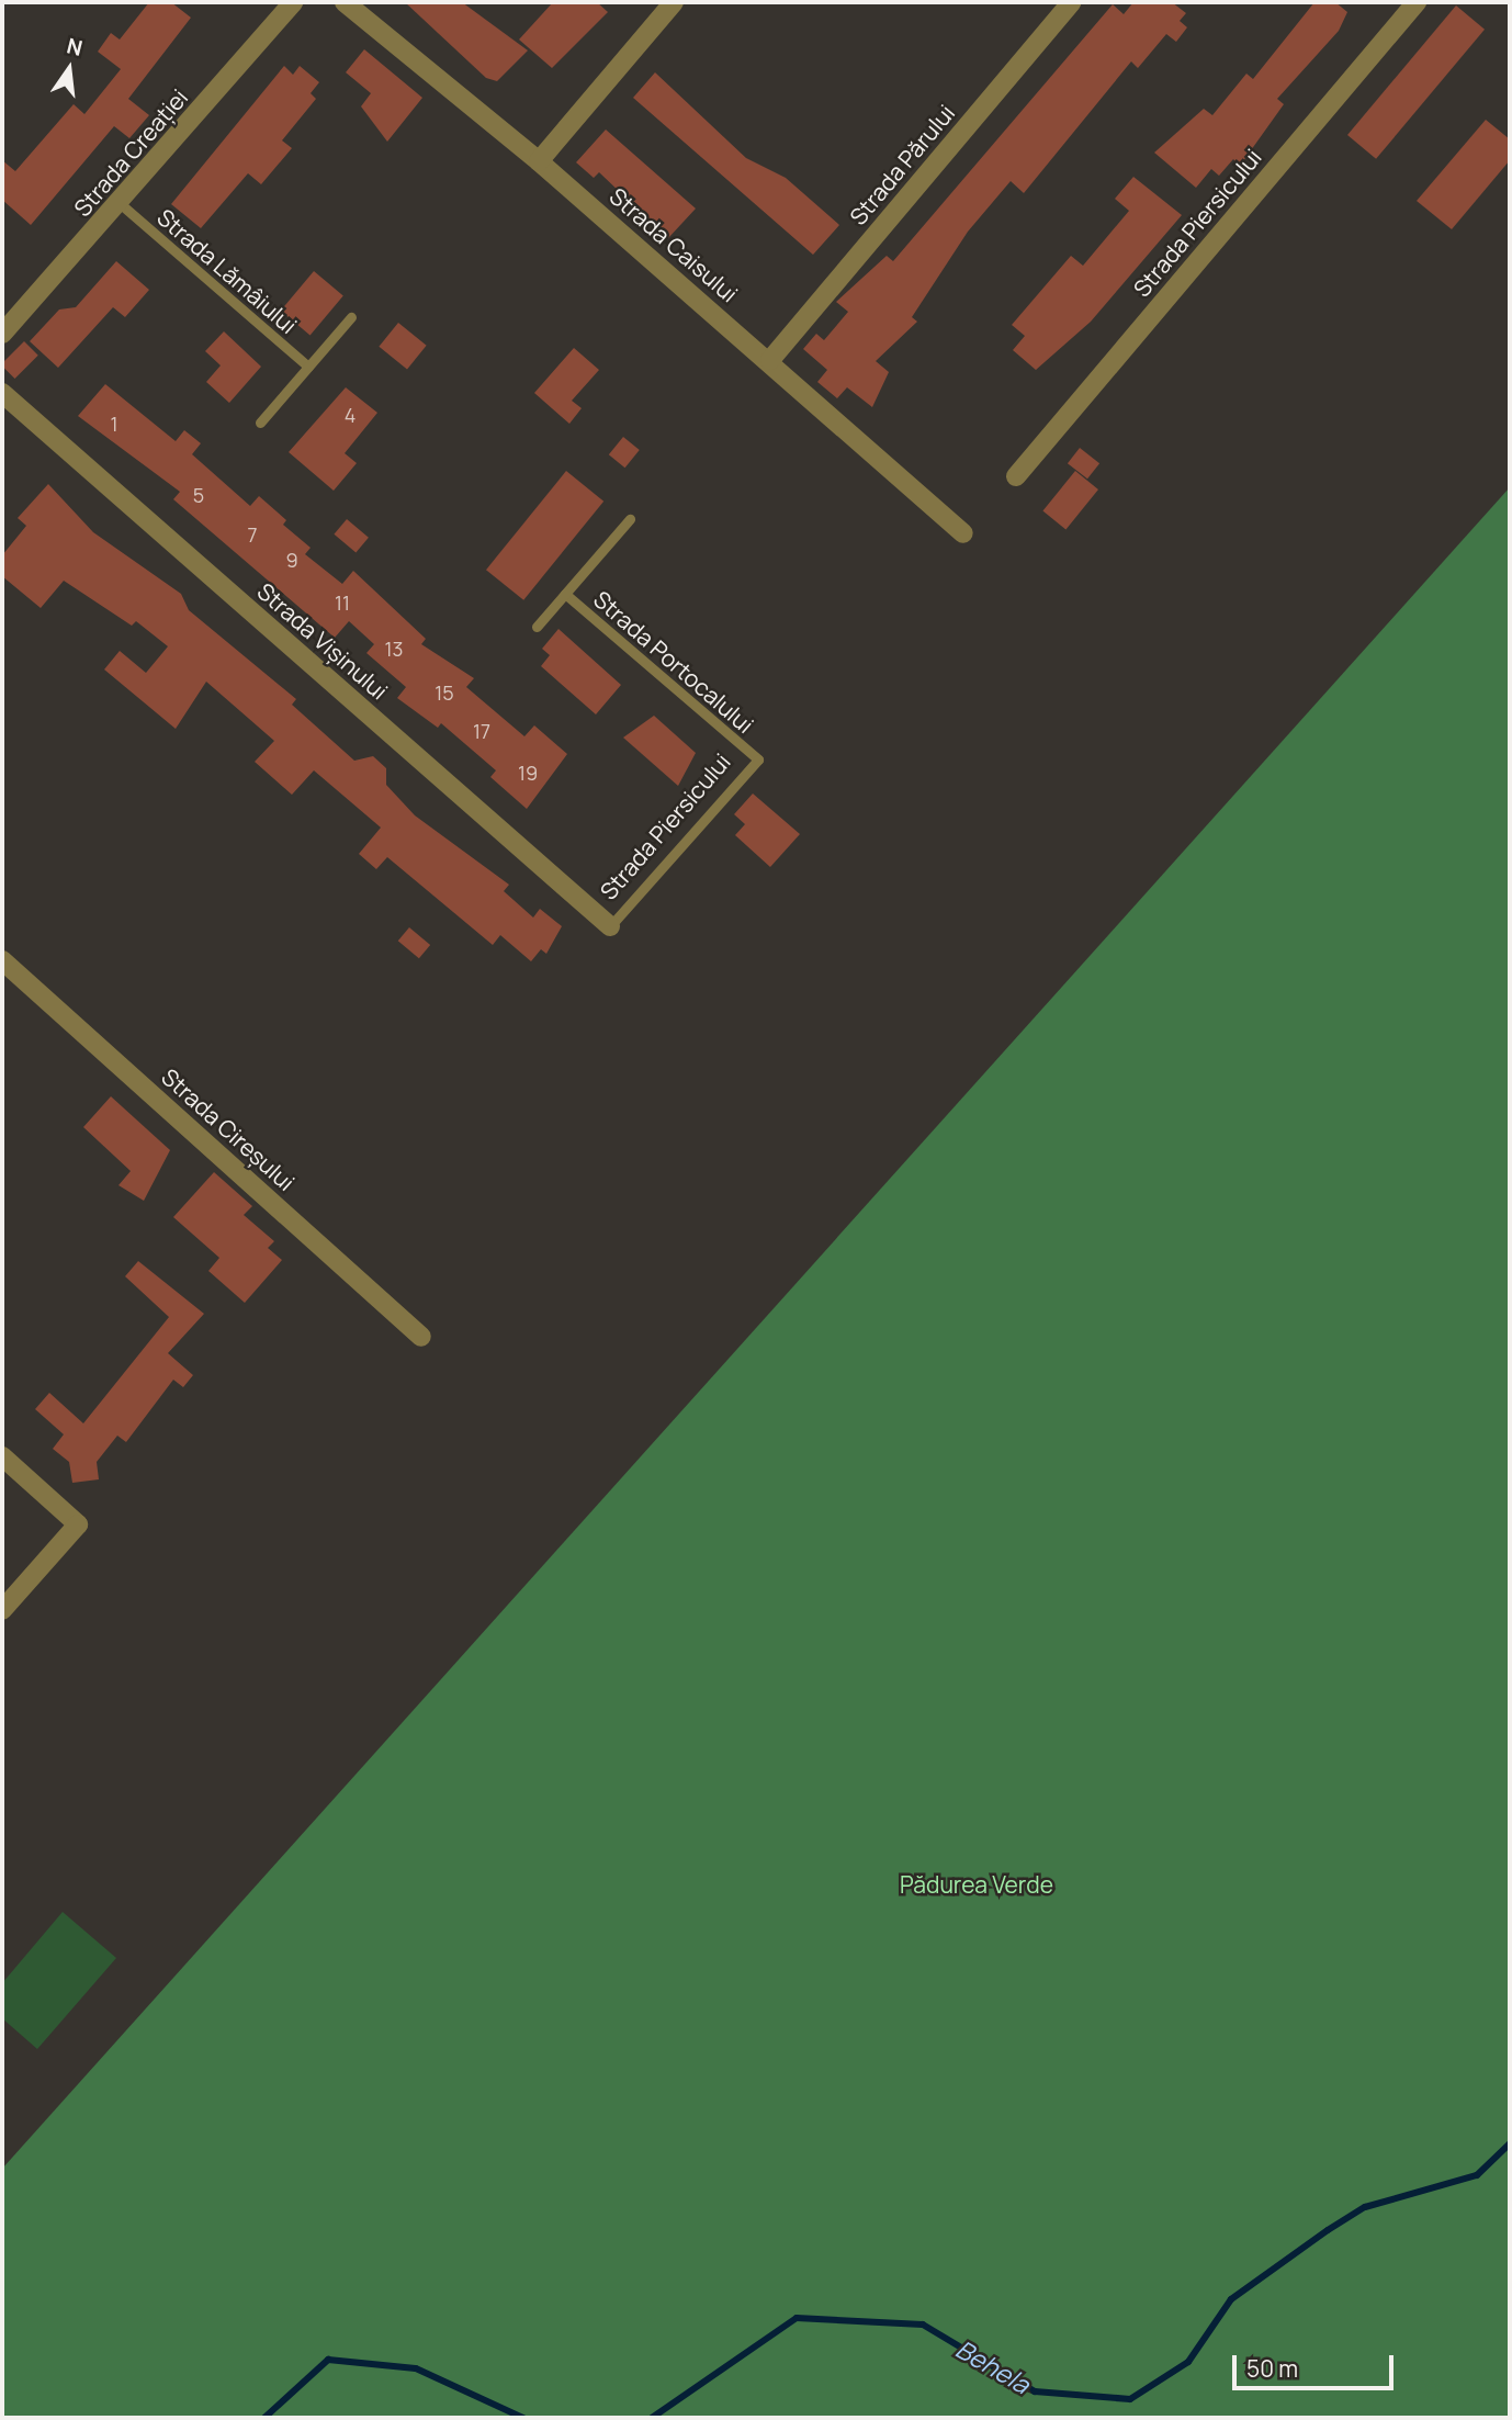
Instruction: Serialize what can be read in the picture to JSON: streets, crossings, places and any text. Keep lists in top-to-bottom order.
{
  "streets": {
    "street": [
      "Strada Creației",
      "Strada Părului",
      "Strada Piersicului",
      "Strada Caisului",
      "Strada Vișinului",
      "Strada Cireșului"
    ],
    "lane": ["Strada Lămâiului", "Strada Portocalului"]
  },
  "crossings": [
    ["Strada Creației", "Strada Lămâiului"],
    ["Strada Părului", "Strada Caisului"],
    ["Strada Piersicului", "Strada Vișinului"],
    ["Strada Piersicului", "Strada Portocalului"]
  ],
  "water": ["Behela"],
  "parks": ["Pădurea Verde"],
  "house_numbers": [
    "4",
    "1",
    "5",
    "7",
    "9",
    "11",
    "13",
    "15",
    "17",
    "19"
  ],
  "scale_bar": "50 m",
  "north": "top"
}
